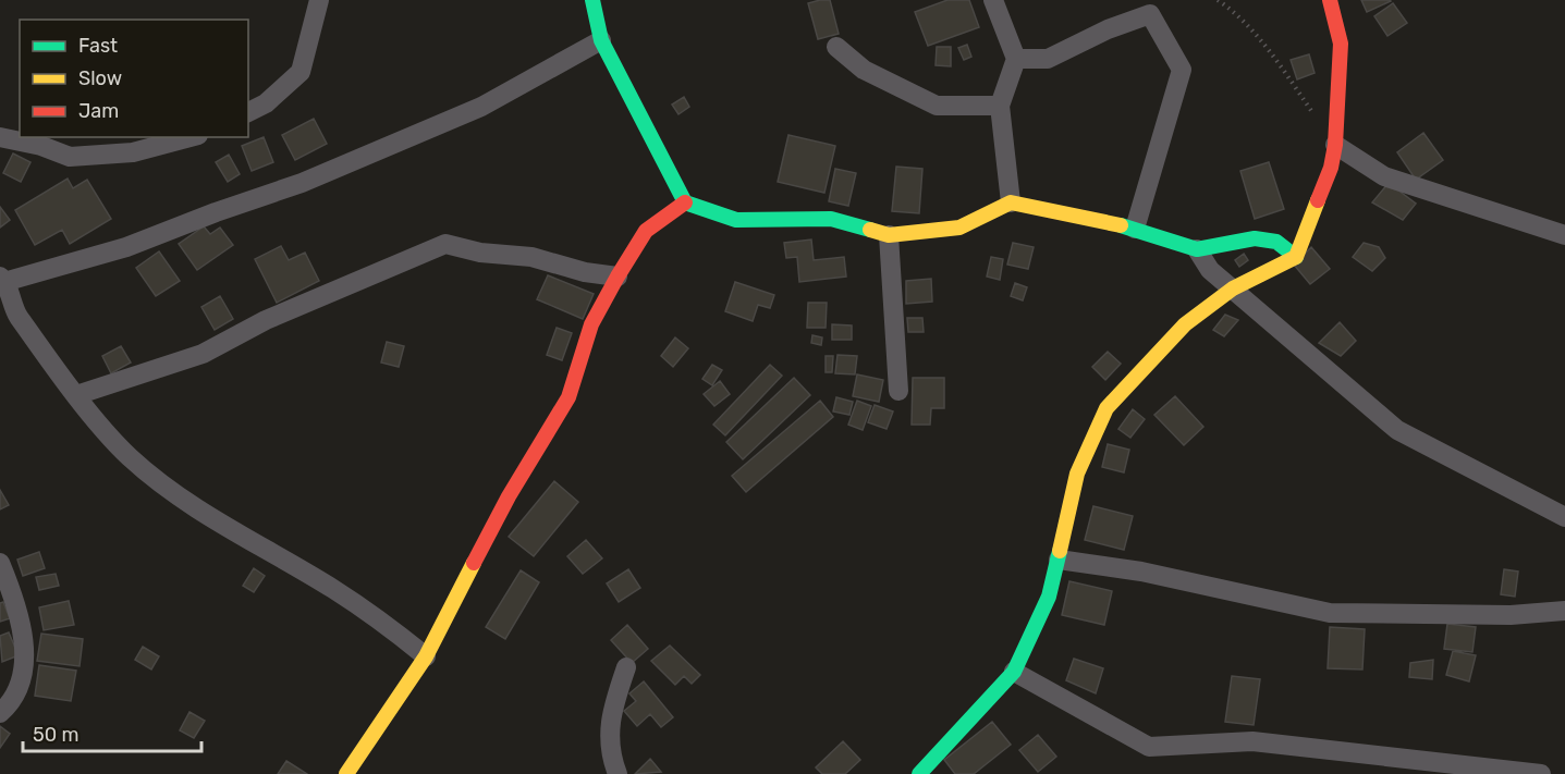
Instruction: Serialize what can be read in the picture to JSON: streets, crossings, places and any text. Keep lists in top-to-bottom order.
{
  "legend": ["Fast", "Slow", "Jam"],
  "scale_bar": "50 m"
}
